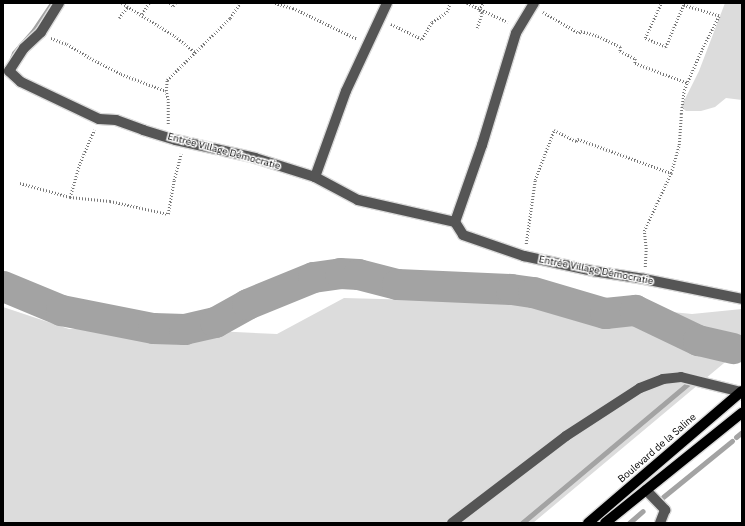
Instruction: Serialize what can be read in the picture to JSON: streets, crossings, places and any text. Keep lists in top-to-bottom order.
{
  "streets": {
    "main road": ["Boulevard de la Saline"],
    "street": ["Entrée Village Démocratie"]
  }
}
